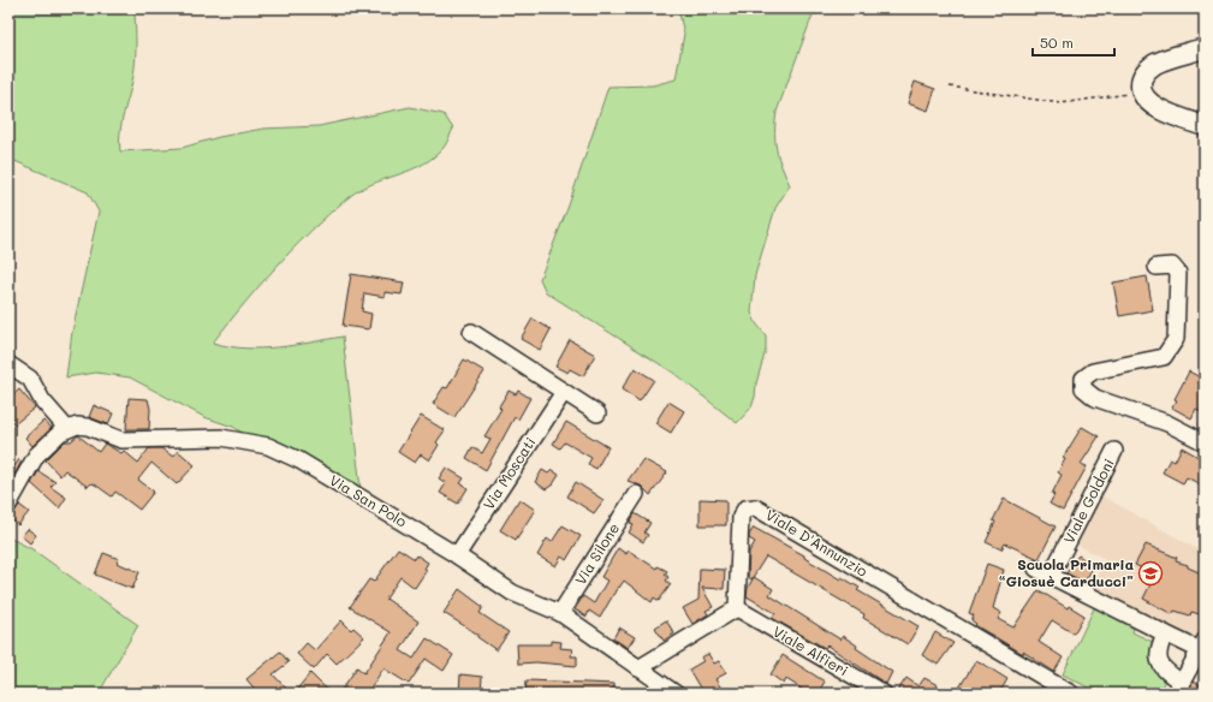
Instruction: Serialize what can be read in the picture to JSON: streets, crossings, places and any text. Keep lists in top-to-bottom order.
{
  "streets": {
    "street": [
      "Via Moscati",
      "Via San Polo",
      "Viale Goldoni",
      "Viale D'Annunzio",
      "Via Silone",
      "Viale Alfieri"
    ]
  },
  "crossings": [
    ["Via Moscati", "Via San Polo"],
    ["Via San Polo", "Via Silone"],
    ["Viale D'Annunzio", "Viale Alfieri"]
  ],
  "places": {
    "school or university": ["Scuola Primaria “Giosuè Carducci”"]
  },
  "scale_bar": "50 m"
}
